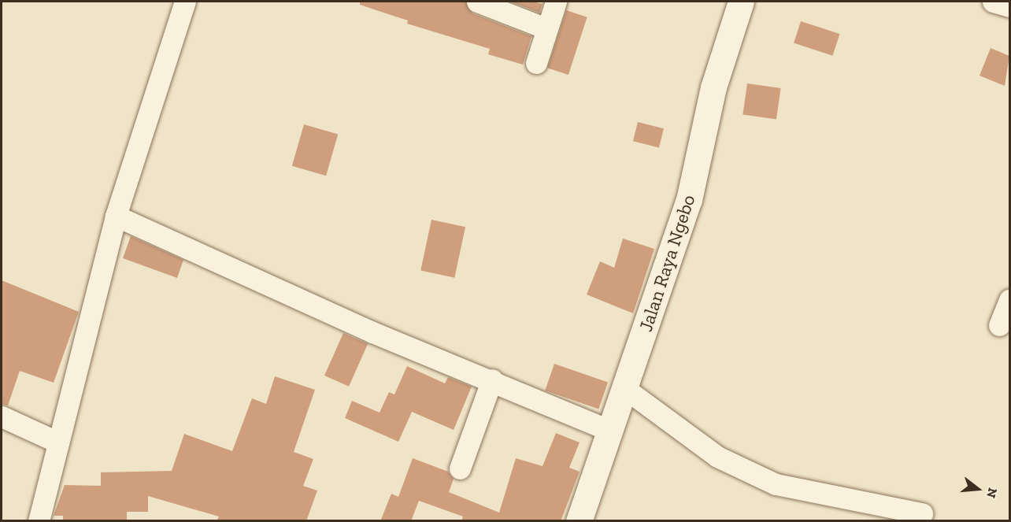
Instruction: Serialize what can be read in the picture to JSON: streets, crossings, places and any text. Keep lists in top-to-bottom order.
{
  "streets": {
    "street": ["Jalan Raya Ngebo"]
  },
  "north": "right"
}
